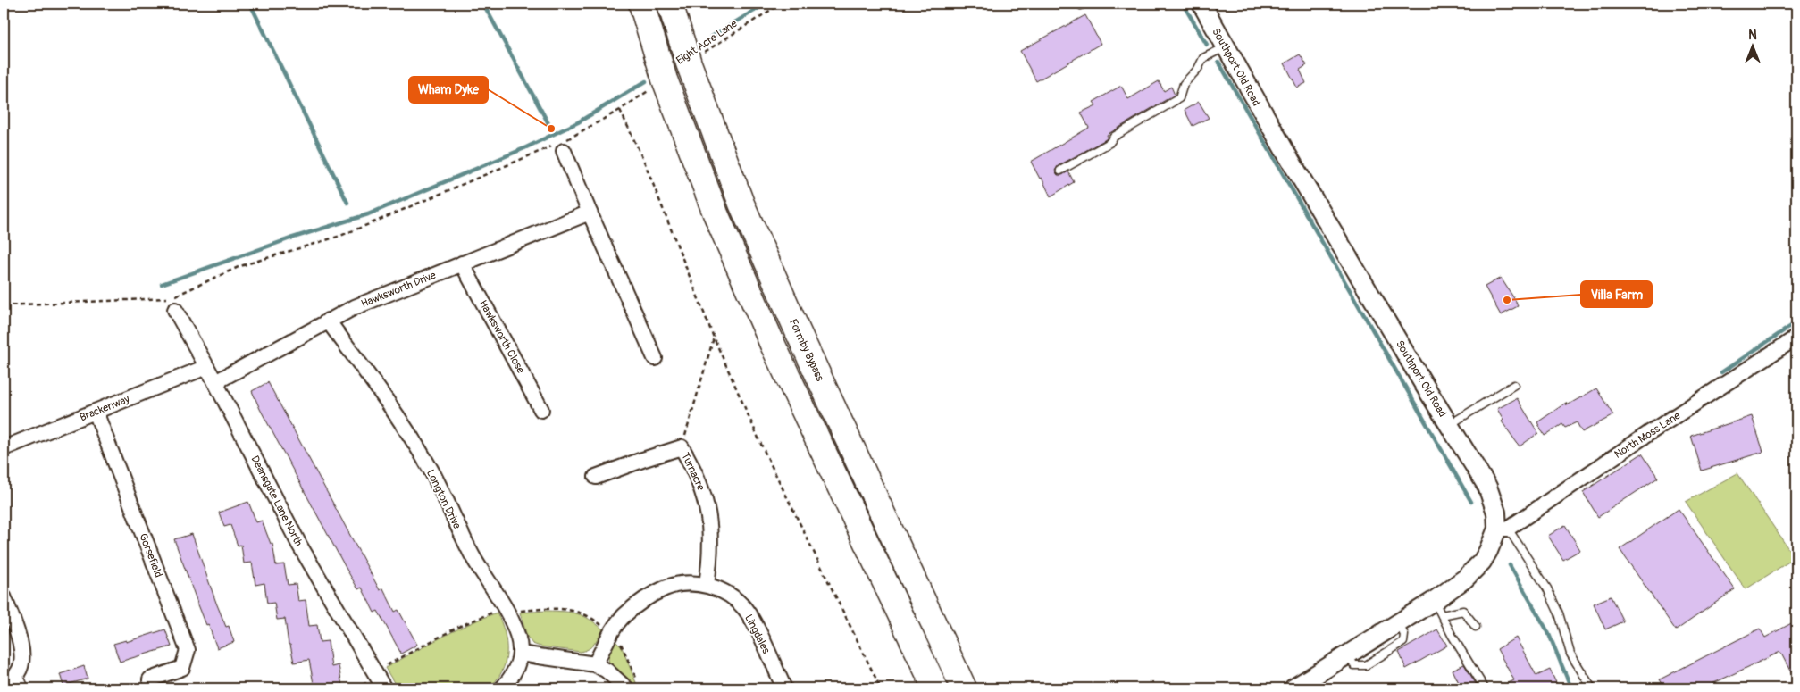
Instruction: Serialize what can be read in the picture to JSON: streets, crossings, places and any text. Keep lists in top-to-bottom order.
{
  "streets": {
    "highway": ["Formby Bypass"],
    "street": [
      "Southport Old Road",
      "Hawksworth Drive",
      "Hawksworth Close",
      "Brackenway",
      "North Moss Lane",
      "Turnacre",
      "Longton Drive",
      "Deansgate Lane North",
      "Gorsefield",
      "Lingdales"
    ],
    "path": ["Eight Acre Lane"]
  },
  "crossings": [
    ["Eight Acre Lane", "Formby Bypass"],
    ["Southport Old Road", "North Moss Lane"],
    ["Hawksworth Drive", "Hawksworth Close"],
    ["Hawksworth Drive", "Longton Drive"],
    ["Hawksworth Drive", "Deansgate Lane North"],
    ["Brackenway", "Deansgate Lane North"],
    ["Brackenway", "Gorsefield"],
    ["Turnacre", "Lingdales"]
  ],
  "places": ["Wham Dyke", "Villa Farm"],
  "north": "top"
}
